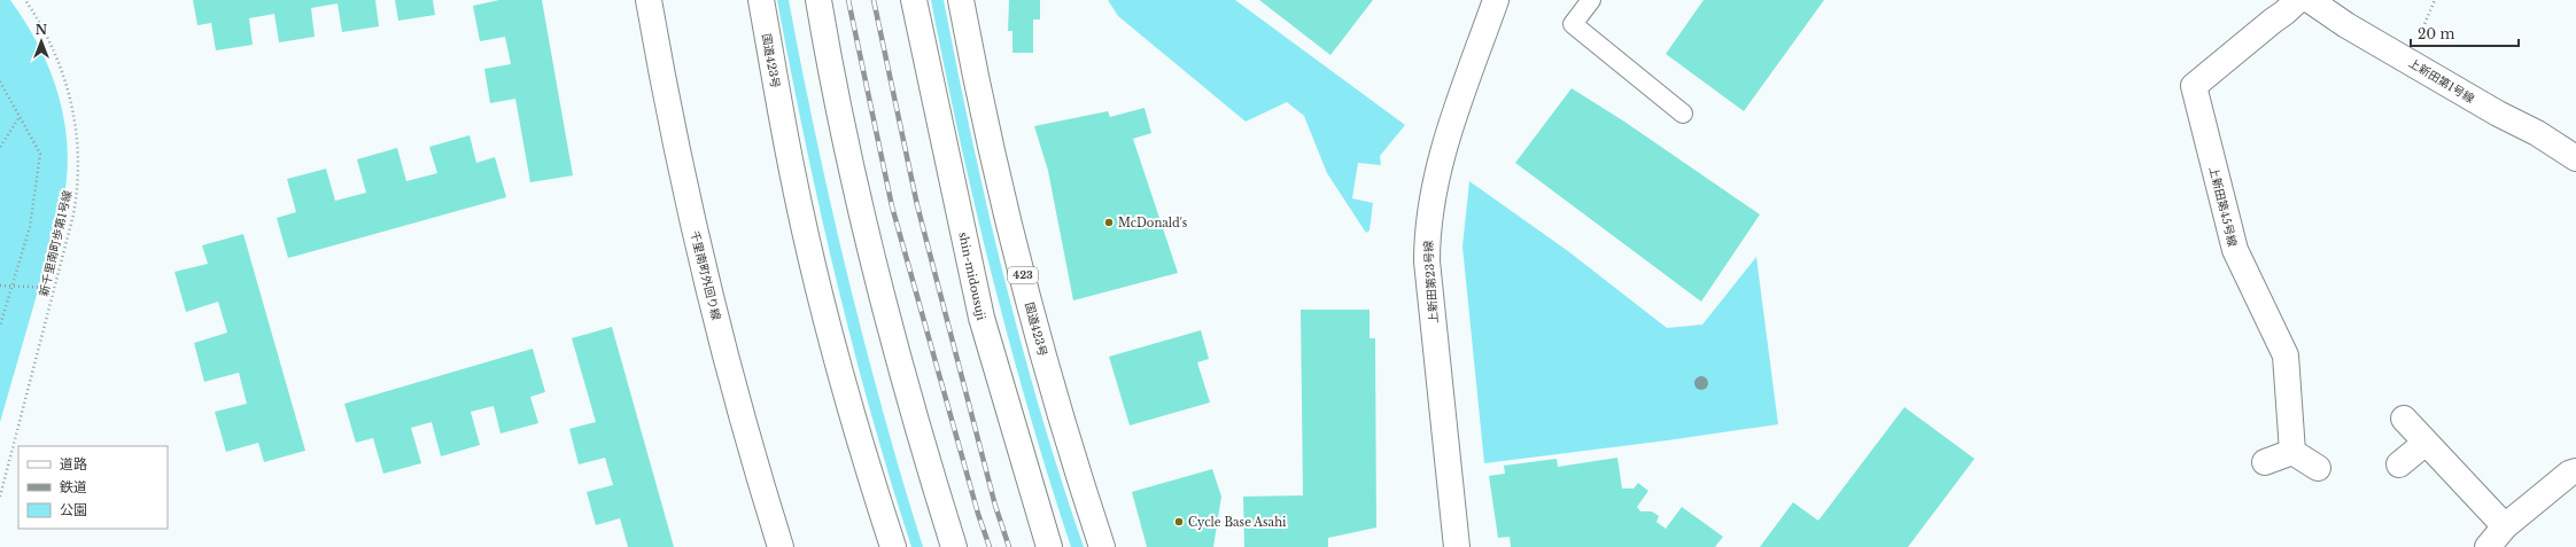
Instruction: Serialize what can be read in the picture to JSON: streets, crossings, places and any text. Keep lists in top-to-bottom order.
{
  "streets": {
    "main road": [
      "国道423号",
      "上新田第1号線",
      "上新田第45号線",
      "千里南町外回り線",
      "shin-midousuji",
      "423",
      "上新田第23号線"
    ],
    "path": ["新千里南町歩第1号線"]
  },
  "places": ["McDonald's", "Cycle Base Asahi"],
  "legend": ["道路", "鉄道", "公園"],
  "scale_bar": "20 m",
  "north": "top"
}
